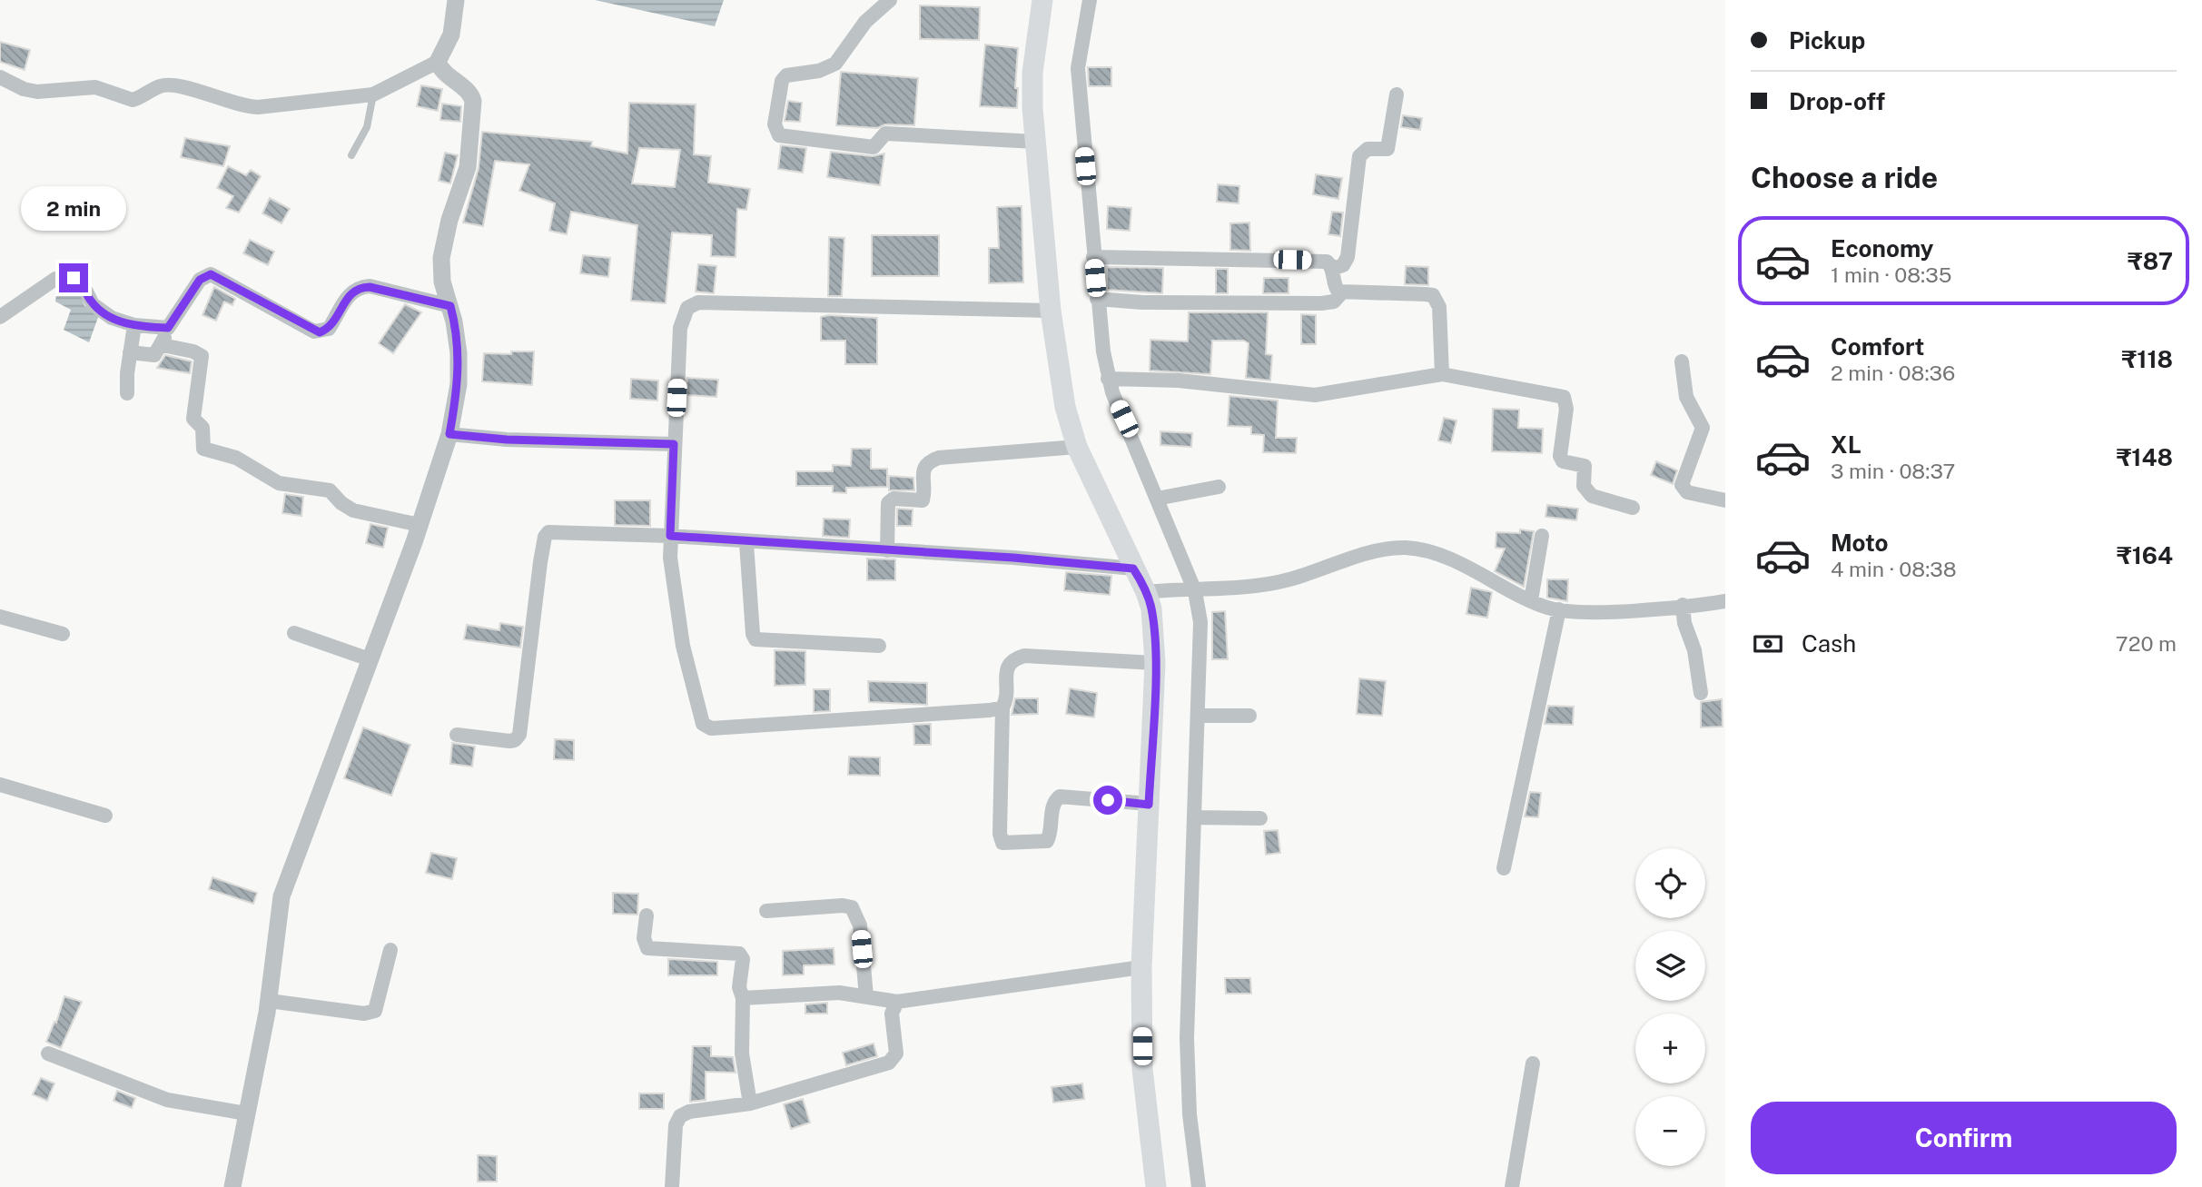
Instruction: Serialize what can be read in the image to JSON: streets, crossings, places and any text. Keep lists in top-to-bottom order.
{
  "page": {
    "banner": ["Pickup", "Drop-off"],
    "heading": "Choose a ride",
    "bubble": "2 min",
    "list": [
      {
        "name": "Economy",
        "note": "1 min · 08:35",
        "value": "₹87"
      },
      {
        "name": "Comfort",
        "note": "2 min · 08:36",
        "value": "₹118"
      },
      {
        "name": "XL",
        "note": "3 min · 08:37",
        "value": "₹148"
      },
      {
        "name": "Moto",
        "note": "4 min · 08:38",
        "value": "₹164"
      }
    ],
    "pay": ["Cash", "720 m"],
    "map_buttons": ["+", "−"],
    "buttons": "Confirm"
  }
}
